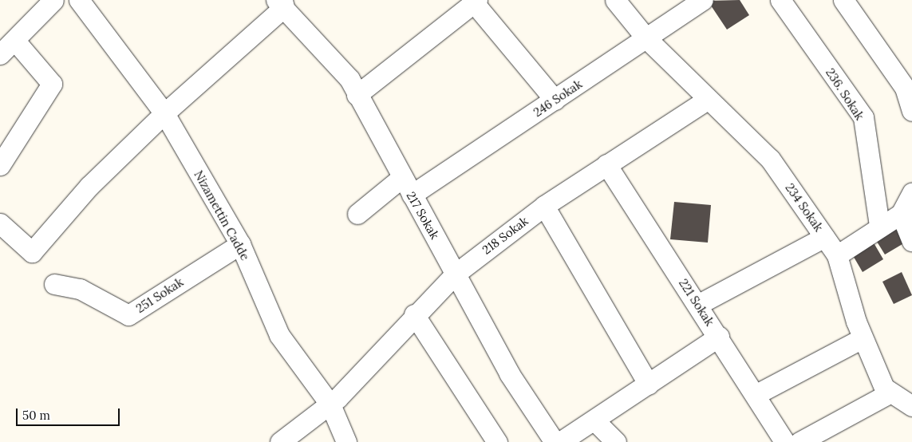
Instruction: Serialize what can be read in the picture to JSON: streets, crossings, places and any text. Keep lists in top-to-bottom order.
{
  "streets": {
    "street": [
      "236. Sokak",
      "246 Sokak",
      "234 Sokak",
      "Nizamettin Cadde",
      "217 Sokak",
      "218 Sokak",
      "251 Sokak",
      "221 Sokak"
    ]
  },
  "crossings": [
    ["246 Sokak", "234 Sokak"],
    ["246 Sokak", "217 Sokak"],
    ["234 Sokak", "218 Sokak"],
    ["Nizamettin Cadde", "218 Sokak"],
    ["Nizamettin Cadde", "251 Sokak"],
    ["217 Sokak", "218 Sokak"],
    ["218 Sokak", "221 Sokak"]
  ],
  "scale_bar": "50 m"
}
